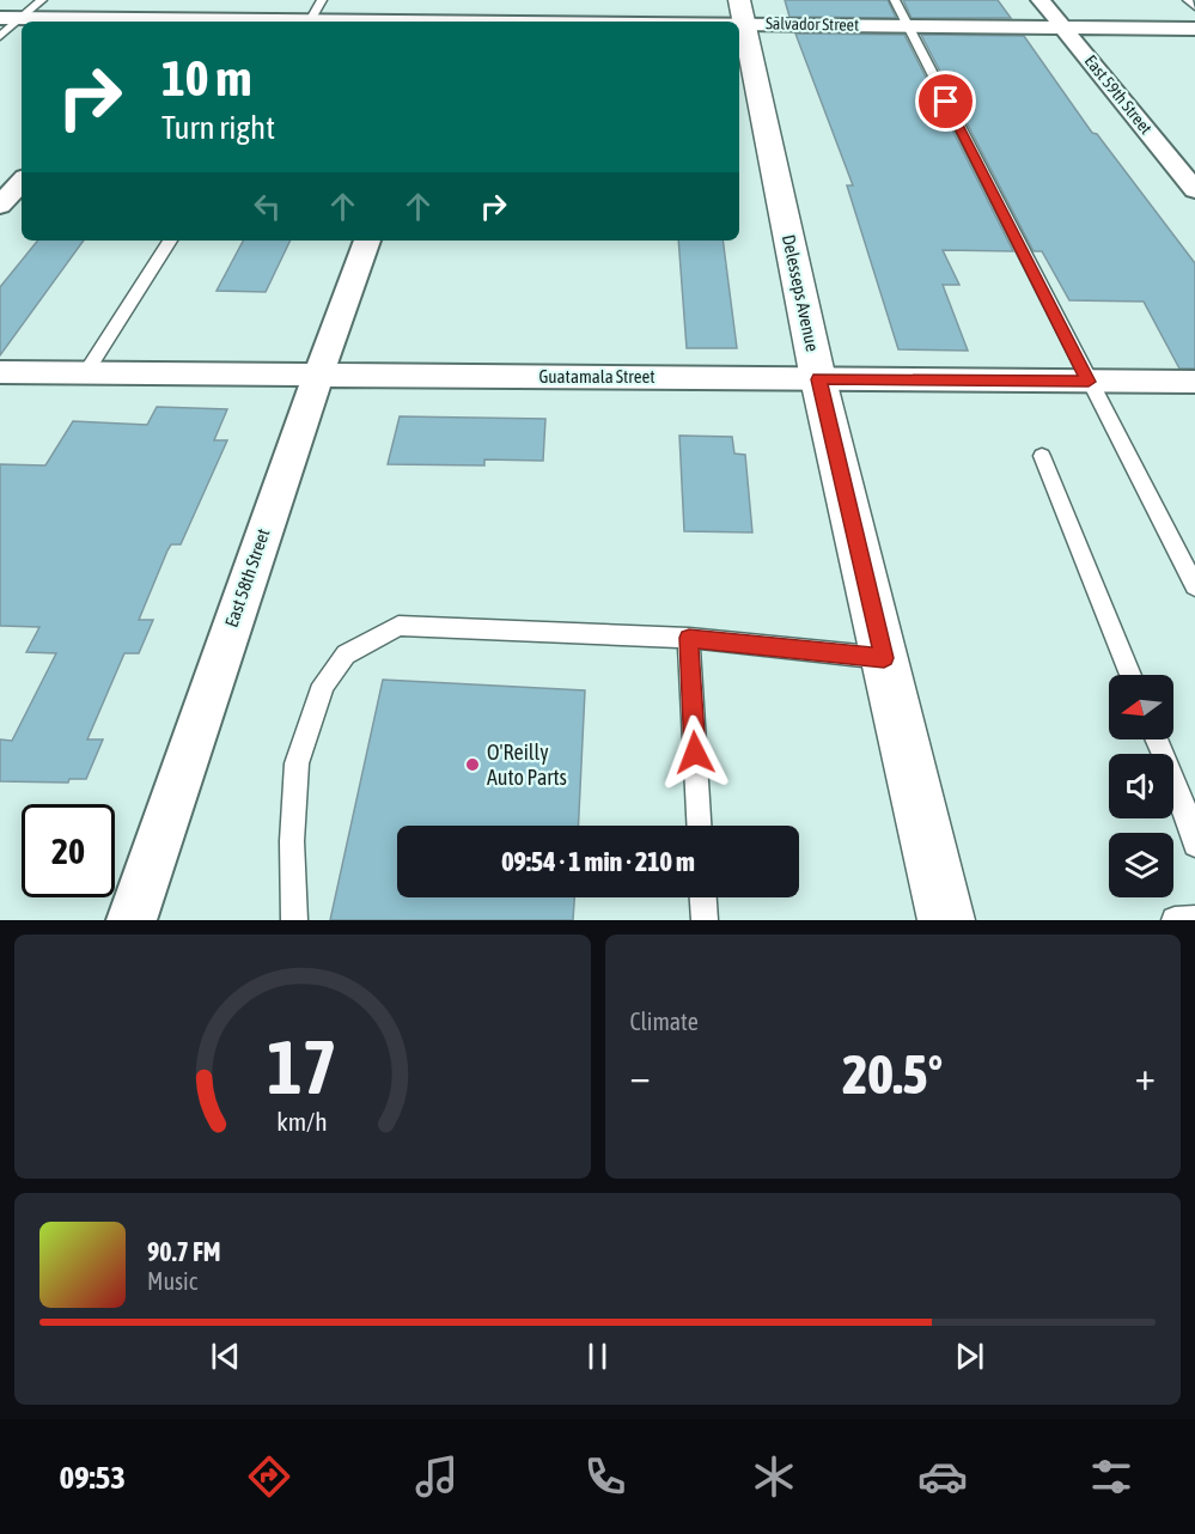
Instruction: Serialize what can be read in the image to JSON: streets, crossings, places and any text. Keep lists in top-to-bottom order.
{
  "streets": {
    "main road": ["Delesseps Avenue"],
    "street": [
      "Salvador Street",
      "East 59th Street",
      "Guatamala Street",
      "East 58th Street"
    ]
  },
  "crossings": [
    ["Salvador Street", "East 59th Street"],
    ["Salvador Street", "Delesseps Avenue"],
    ["Delesseps Avenue", "Guatamala Street"],
    ["Guatamala Street", "East 58th Street"]
  ],
  "places": ["O'Reilly Auto Parts"],
  "north": "left",
  "page": {
    "turn": ["10 m", "Turn right"],
    "limit": "20",
    "trip": "09:54 · 1 min · 210 m",
    "tile": "Climate",
    "heat": ["−", "20.5°", "+"],
    "song": ["90.7 FM", "Music"],
    "tabs": "09:53",
    "gauge": ["17", "km/h"]
  }
}
